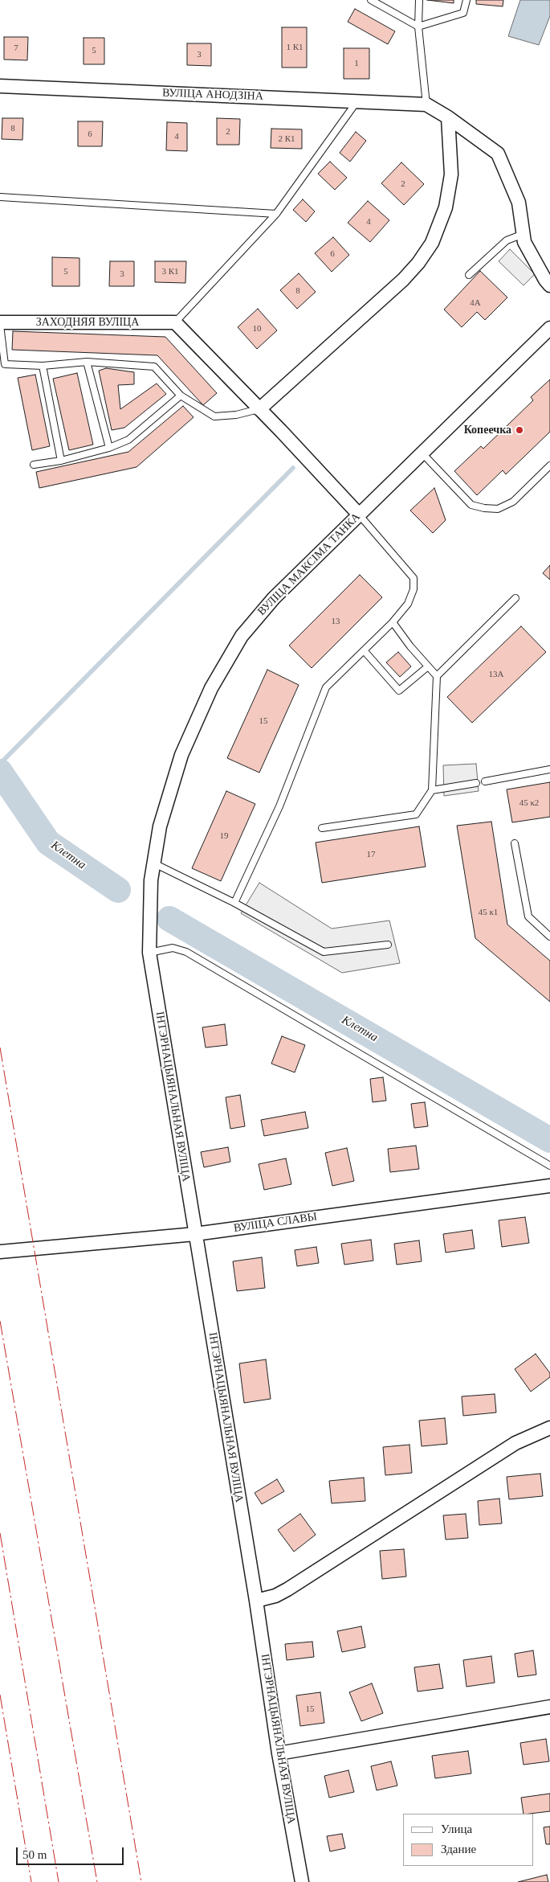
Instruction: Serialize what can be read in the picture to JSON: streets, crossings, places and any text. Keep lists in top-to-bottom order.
{
  "streets": {
    "street": [
      "ВУЛІЦА АНОДЗІНА",
      "ЗАХОДНЯЯ ВУЛІЦА",
      "ВУЛІЦА МАКСІМА ТАНКА",
      "ІНТЭРНАЦЫЯНАЛЬНАЯ ВУЛІЦА",
      "ВУЛІЦА СЛАВЫ"
    ]
  },
  "crossings": [
    ["ВУЛІЦА МАКСІМА ТАНКА", "ІНТЭРНАЦЫЯНАЛЬНАЯ ВУЛІЦА"],
    ["ІНТЭРНАЦЫЯНАЛЬНАЯ ВУЛІЦА", "ВУЛІЦА СЛАВЫ"]
  ],
  "water": ["Клетна"],
  "places": ["Копеечка"],
  "house_numbers": [
    "1 К1",
    "7",
    "5",
    "3",
    "1",
    "8",
    "2",
    "6",
    "4",
    "2 К1",
    "2",
    "4",
    "6",
    "5",
    "3 К1",
    "3",
    "8",
    "4А",
    "10",
    "13",
    "13А",
    "15",
    "45 к2",
    "19",
    "17",
    "45 к1",
    "15"
  ],
  "legend": ["Улица", "Здание"],
  "scale_bar": "50 m"
}
